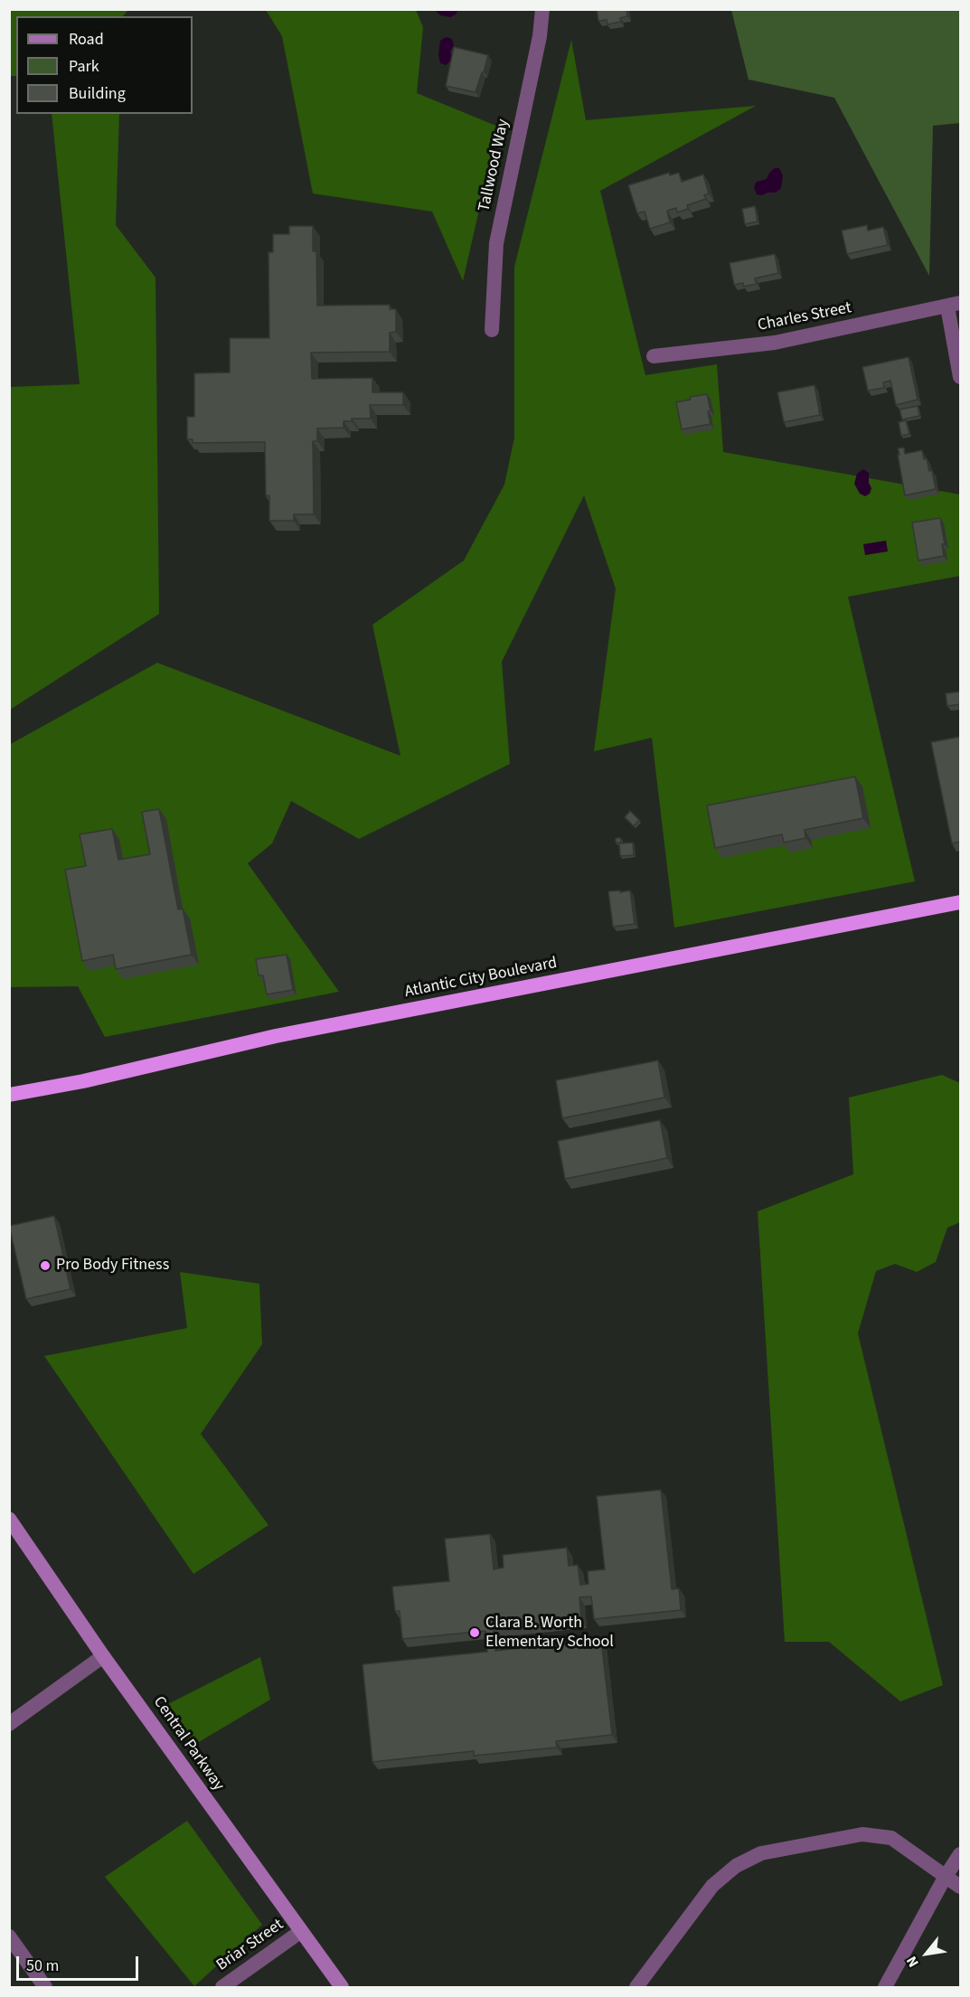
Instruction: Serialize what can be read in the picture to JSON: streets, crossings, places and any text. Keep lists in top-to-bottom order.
{
  "streets": {
    "highway": ["Atlantic City Boulevard"],
    "main road": ["Central Parkway"],
    "street": ["Tallwood Way", "Charles Street", "Briar Street"]
  },
  "crossings": [
    ["Central Parkway", "Briar Street"]
  ],
  "places": ["Pro Body Fitness", "Clara B. Worth Elementary School"],
  "legend": ["Road", "Park", "Building"],
  "scale_bar": "50 m",
  "north": "bottom left"
}
